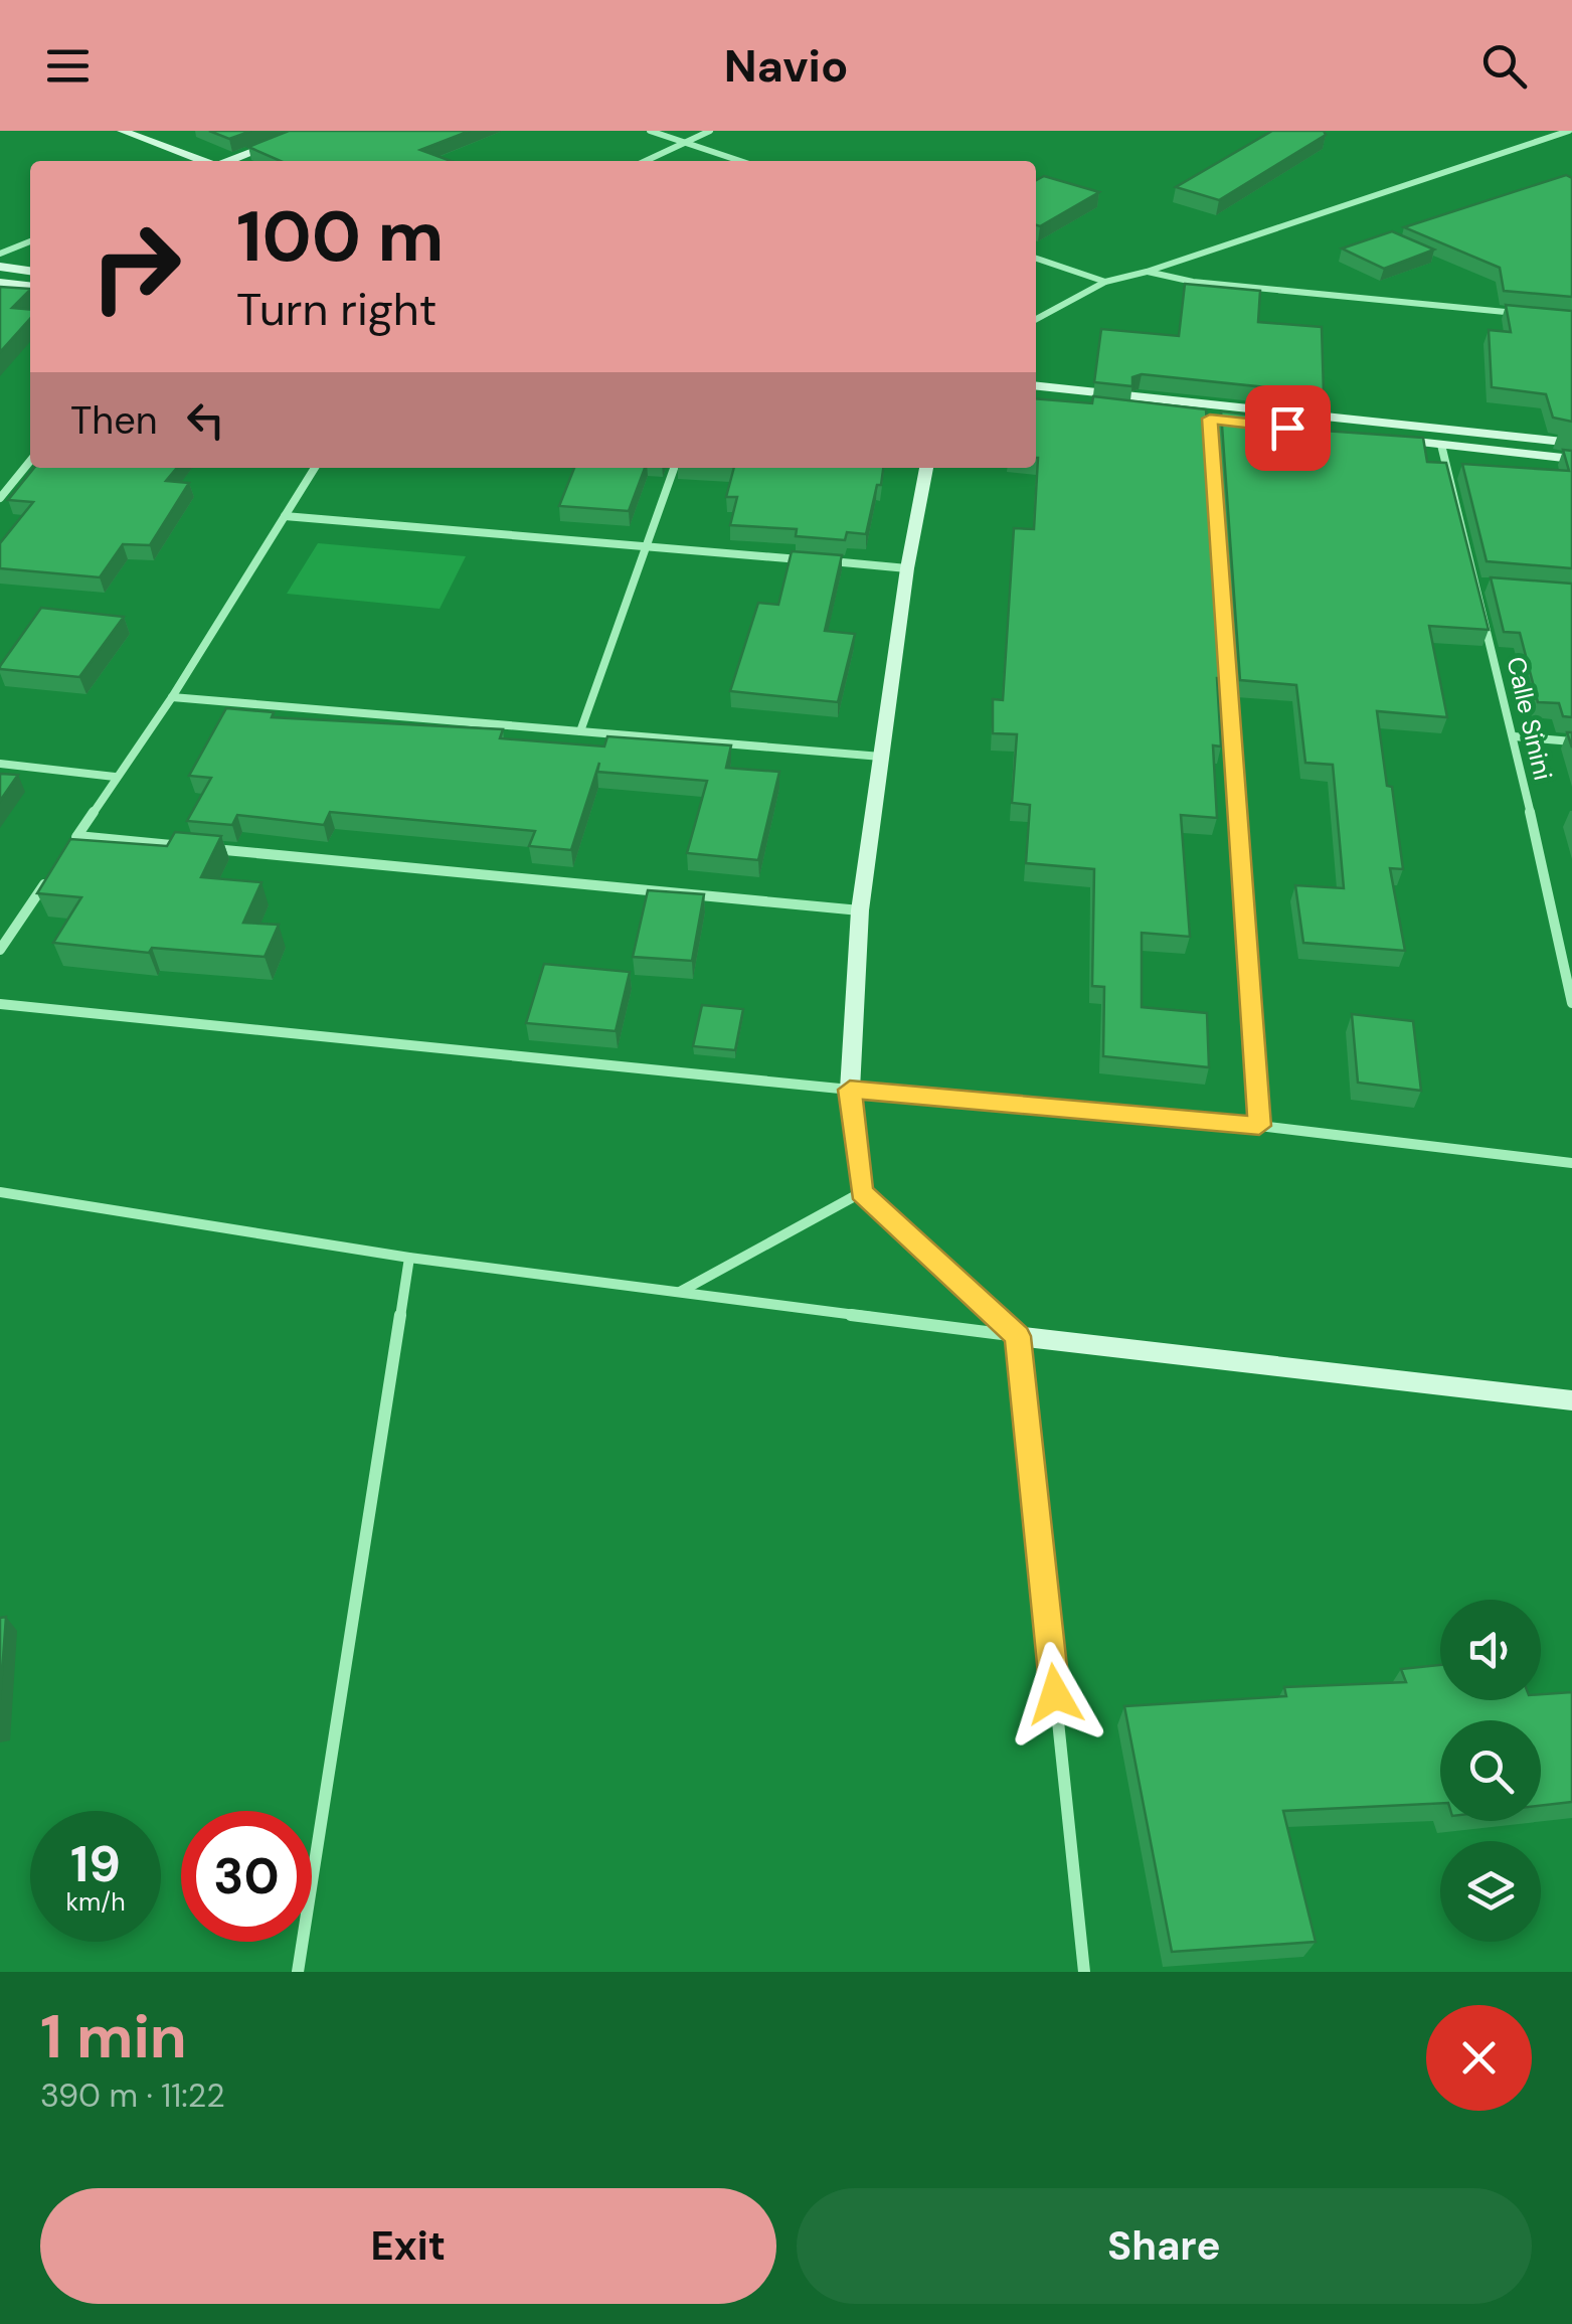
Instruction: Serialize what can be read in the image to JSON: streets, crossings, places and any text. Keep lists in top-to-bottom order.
{
  "streets": {
    "street": ["Calle Sinini"]
  },
  "page": {
    "header": "Navio",
    "turn": ["100 m", "Turn right"],
    "then": "Then",
    "speed": "19 km/h",
    "limit": "30",
    "heading": ["1 min", "390 m · 11:22"],
    "buttons": ["Exit", "Share"]
  }
}
